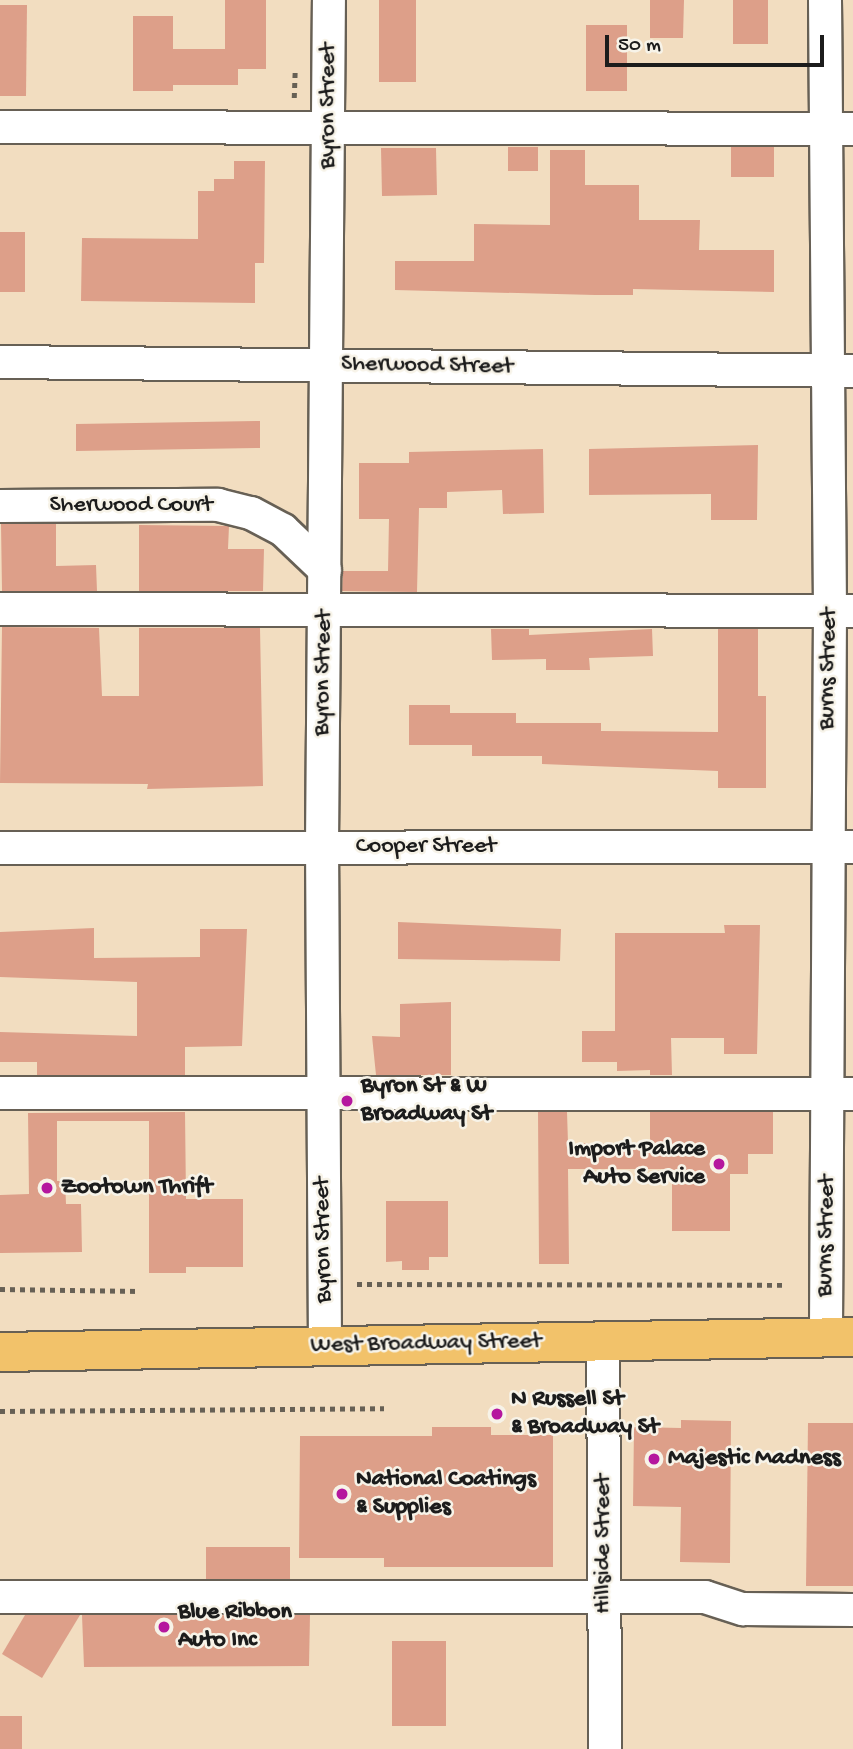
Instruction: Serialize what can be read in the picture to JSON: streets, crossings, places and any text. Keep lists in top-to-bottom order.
{
  "streets": {
    "main road": ["West Broadway Street"],
    "street": [
      "Byron Street",
      "Sherwood Street",
      "Sherwood Court",
      "Burns Street",
      "Cooper Street",
      "Hillside Street"
    ]
  },
  "crossings": [
    ["Byron Street", "Sherwood Street"],
    ["Byron Street", "Sherwood Court"],
    ["Byron Street", "Cooper Street"],
    ["Byron Street", "West Broadway Street"],
    ["Sherwood Street", "Burns Street"],
    ["Burns Street", "Cooper Street"],
    ["Burns Street", "West Broadway Street"],
    ["West Broadway Street", "Hillside Street"]
  ],
  "places": [
    "Byron St & W Broadway St",
    "Import Palace Auto Service",
    "Zootown Thrift",
    "N Russell St & Broadway St",
    "Majestic Madness",
    "National Coatings & Supplies",
    "Blue Ribbon Auto Inc"
  ],
  "scale_bar": "50 m"
}
